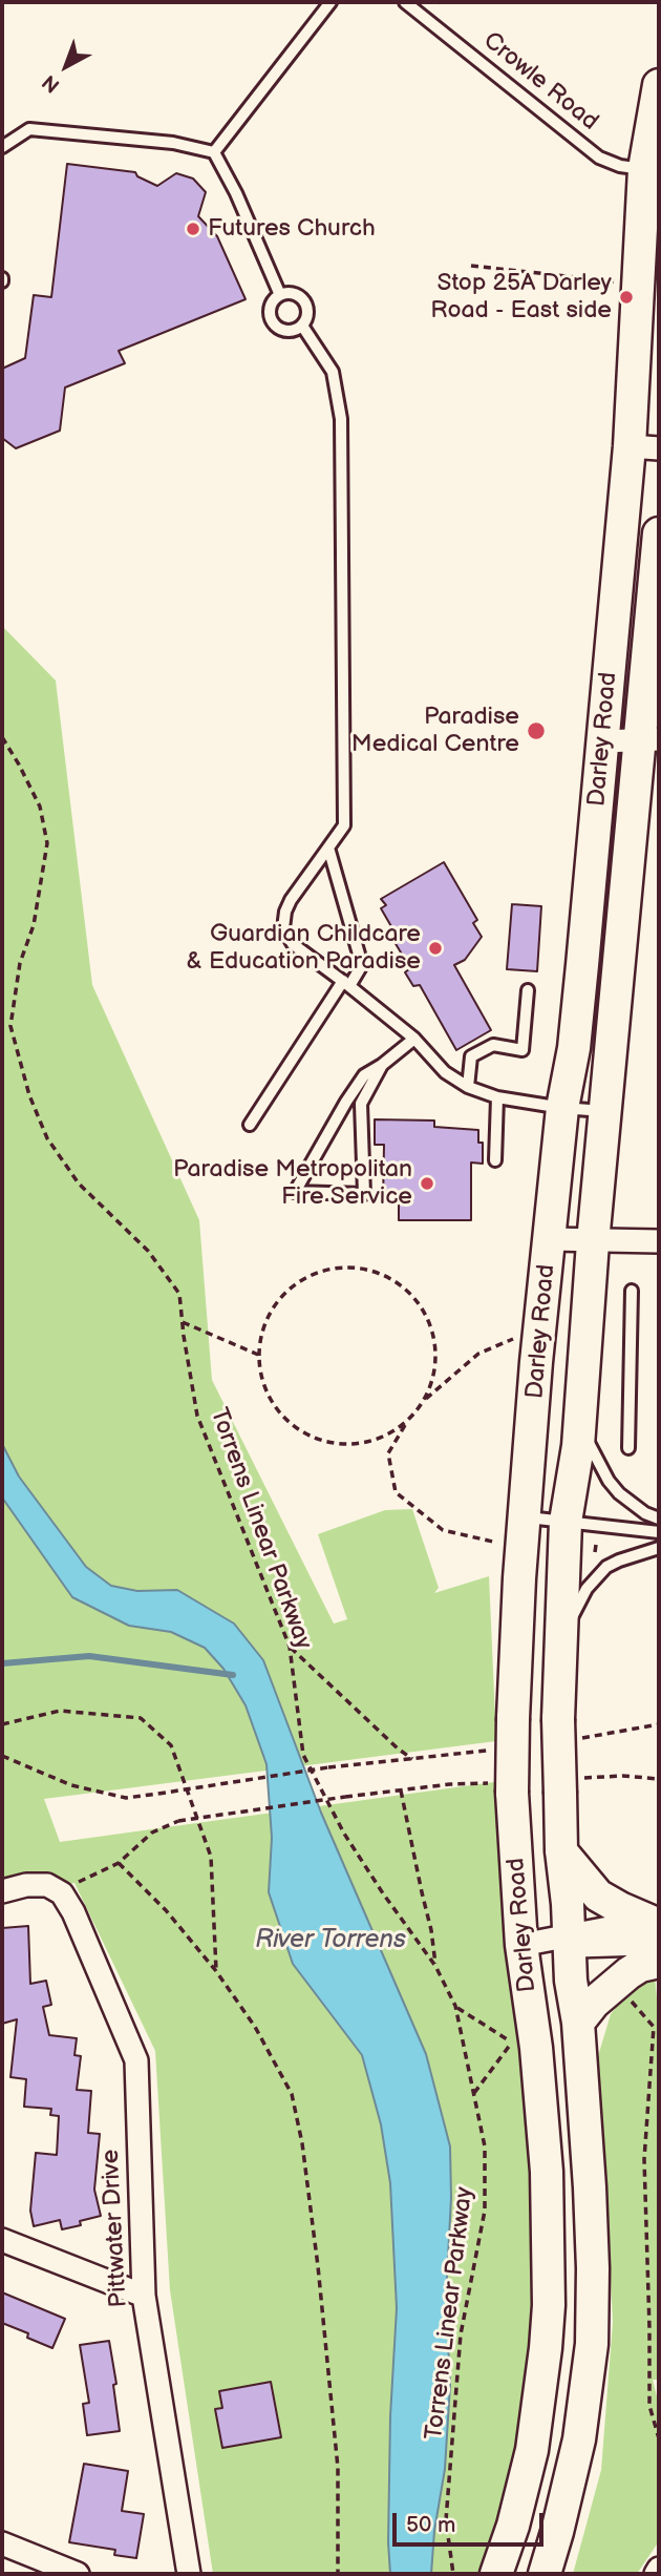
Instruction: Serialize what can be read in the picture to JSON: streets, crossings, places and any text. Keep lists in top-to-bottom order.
{
  "streets": {
    "main road": ["Darley Road"],
    "street": ["Pittwater Drive"],
    "lane": ["Crowle Road"],
    "path": ["Torrens Linear Parkway"]
  },
  "crossings": [
    ["Crowle Road", "Darley Road"]
  ],
  "water": ["River Torrens"],
  "places": [
    "Futures Church",
    "Stop 25A Darley Road - East side",
    "Paradise Medical Centre",
    "Guardian Childcare & Education Paradise",
    "Paradise Metropolitan Fire Service"
  ],
  "scale_bar": "50 m",
  "north": "bottom left"
}
